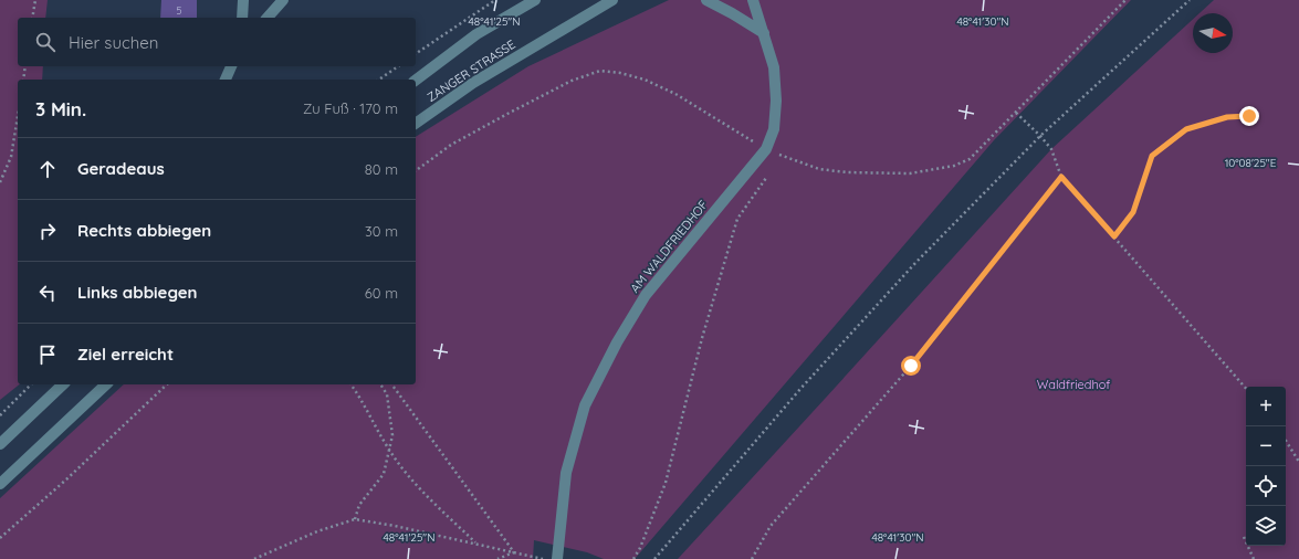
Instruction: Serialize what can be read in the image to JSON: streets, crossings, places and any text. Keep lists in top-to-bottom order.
{
  "streets": {
    "street": ["ZANGER STRASSE", "AM WALDFRIEDHOF"]
  },
  "parks": ["Waldfriedhof"],
  "house_numbers": ["5"],
  "north": "right",
  "page": {
    "search": "Hier suchen",
    "heading": ["3 Min.", "Zu Fuß · 170 m"],
    "list": [
      ["Geradeaus", "80 m"],
      ["Rechts abbiegen", "30 m"],
      ["Links abbiegen", "60 m"],
      "Ziel erreicht"
    ],
    "map_buttons": ["+", "−"]
  },
  "coordinates": ["48°41'25\"N", "48°41'30\"N", "10°08'25\"E"]
}
